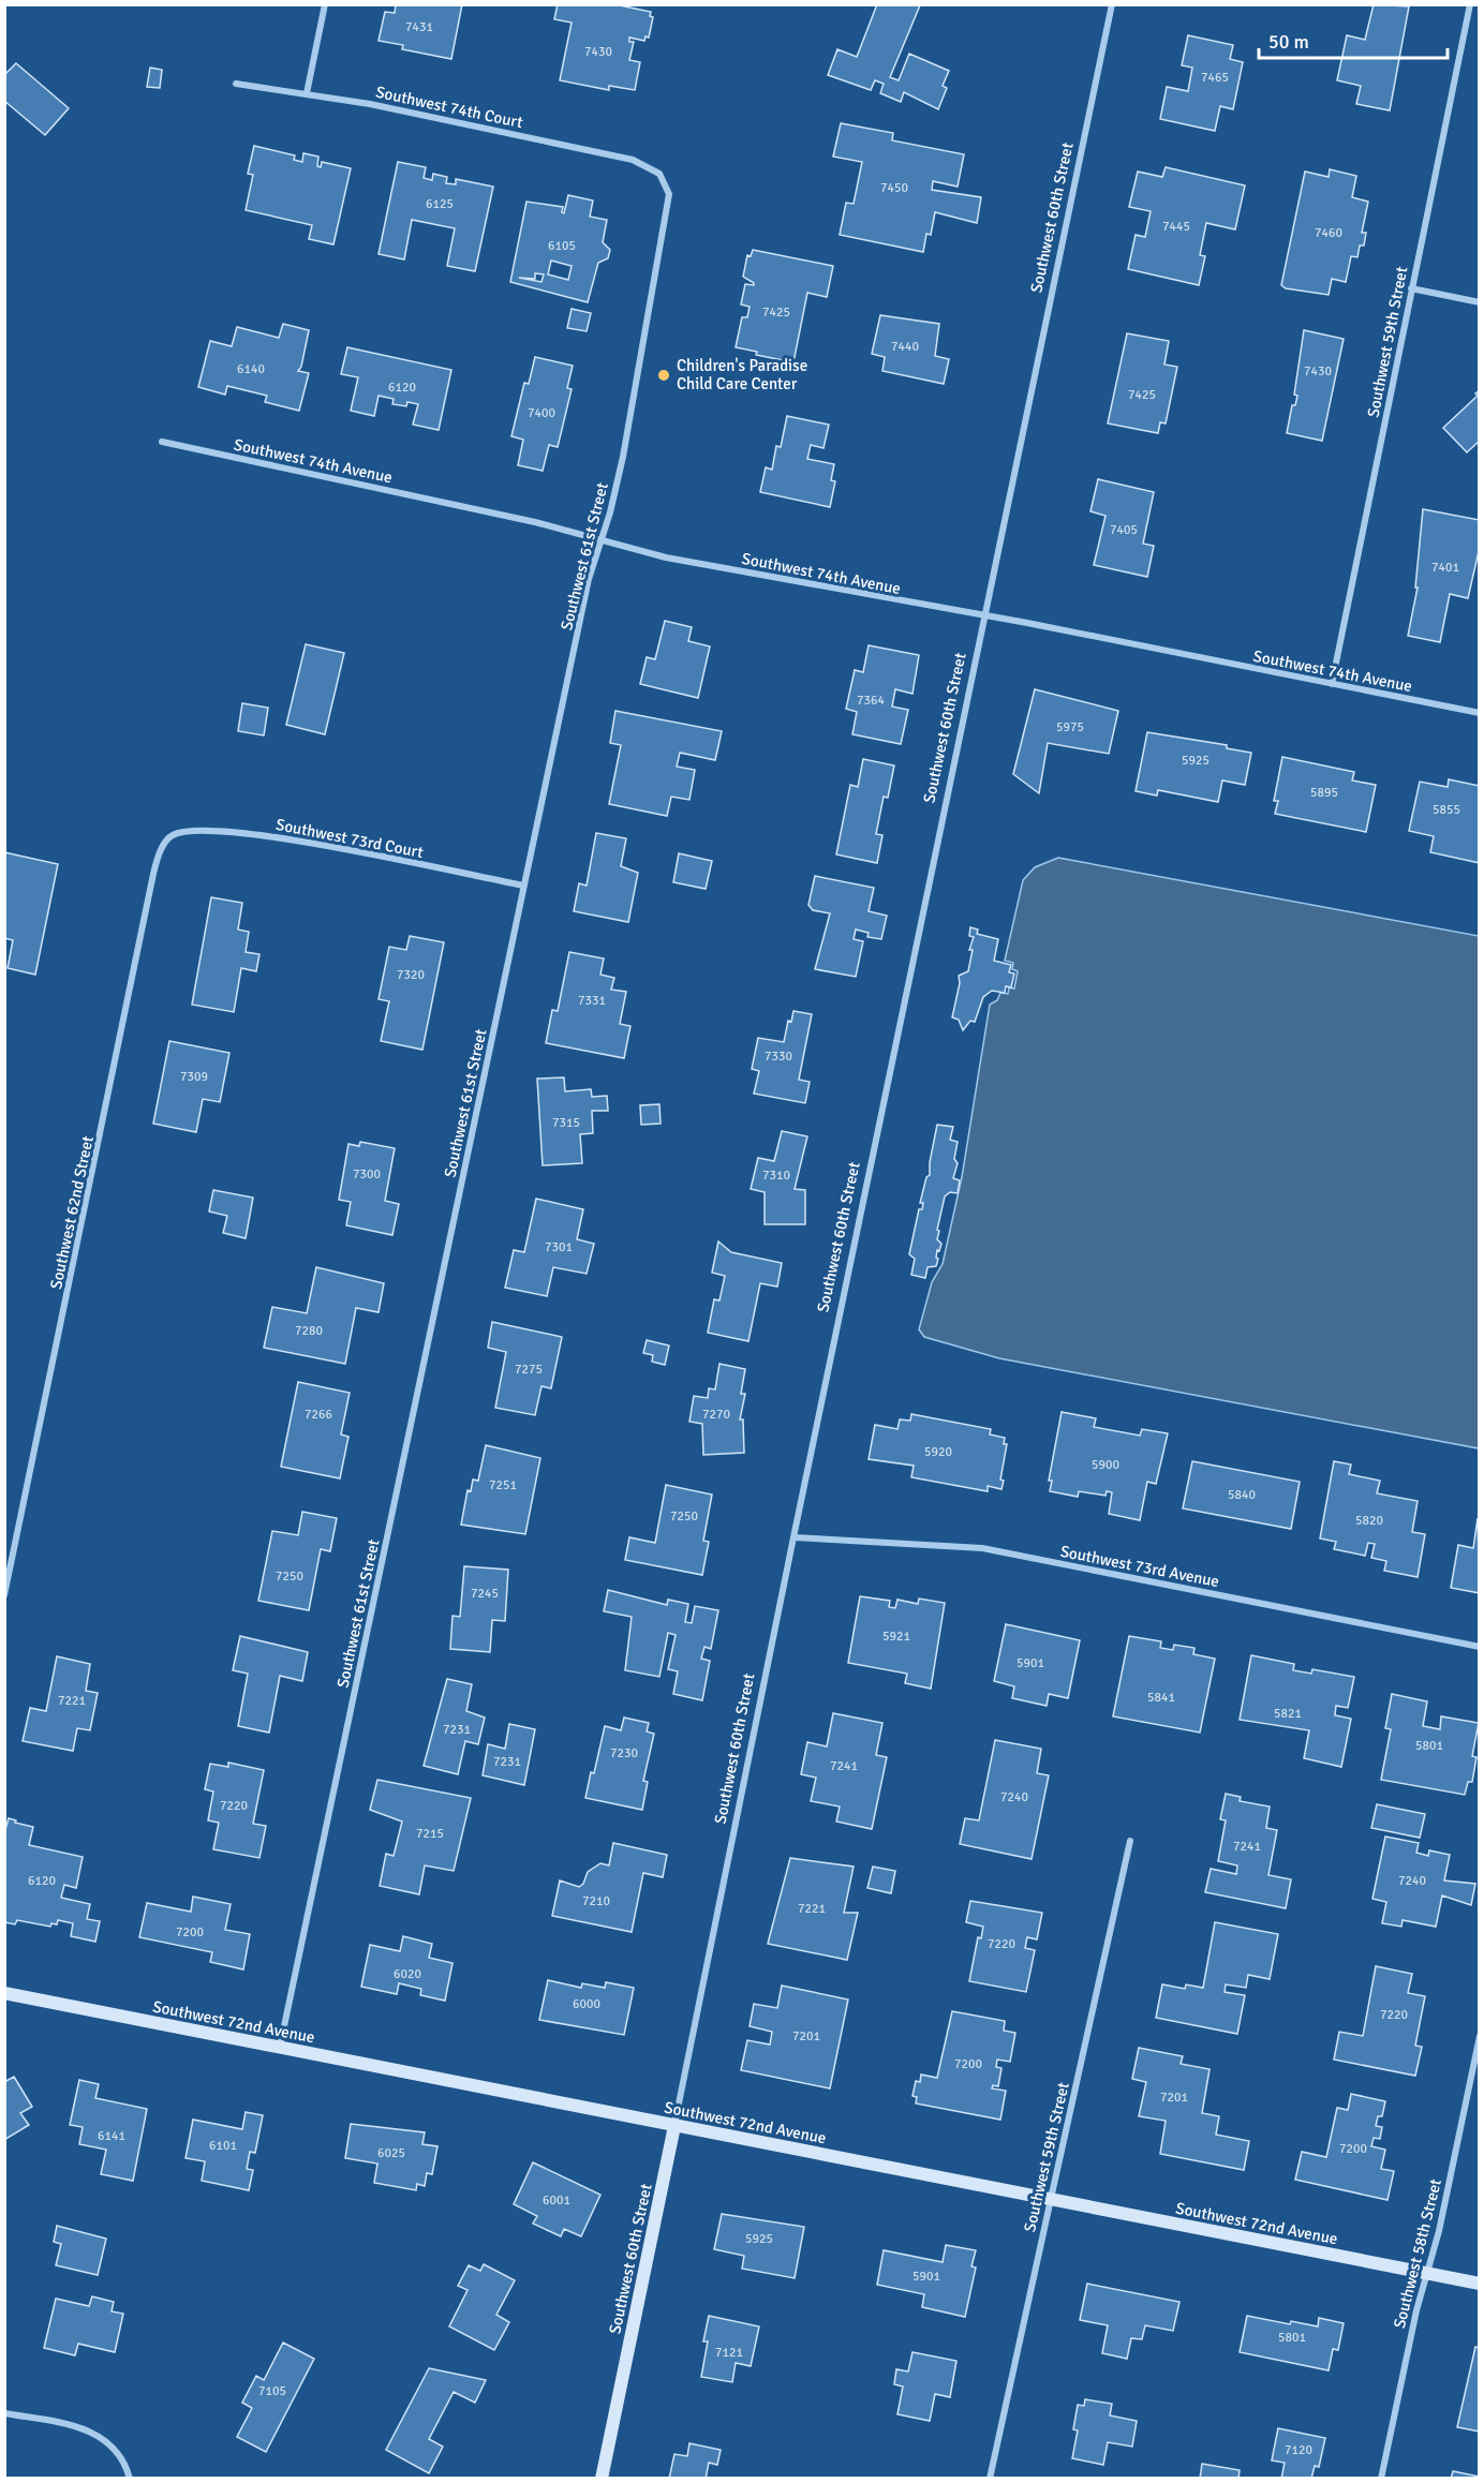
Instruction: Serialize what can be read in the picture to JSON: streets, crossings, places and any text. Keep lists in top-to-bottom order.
{
  "streets": {
    "street": [
      "Southwest 74th Court",
      "Southwest 60th Street",
      "Southwest 59th Street",
      "Southwest 74th Avenue",
      "Southwest 61st Street",
      "Southwest 73rd Court",
      "Southwest 62nd Street",
      "Southwest 73rd Avenue",
      "Southwest 72nd Avenue",
      "Southwest 58th Street"
    ]
  },
  "crossings": [
    ["Southwest 74th Court", "Southwest 61st Street"],
    ["Southwest 60th Street", "Southwest 74th Avenue"],
    ["Southwest 60th Street", "Southwest 73rd Avenue"],
    ["Southwest 60th Street", "Southwest 72nd Avenue"],
    ["Southwest 59th Street", "Southwest 74th Avenue"],
    ["Southwest 59th Street", "Southwest 72nd Avenue"],
    ["Southwest 74th Avenue", "Southwest 61st Street"],
    ["Southwest 61st Street", "Southwest 73rd Court"],
    ["Southwest 61st Street", "Southwest 72nd Avenue"],
    ["Southwest 73rd Court", "Southwest 62nd Street"],
    ["Southwest 72nd Avenue", "Southwest 58th Street"]
  ],
  "places": ["Children's Paradise Child Care Center"],
  "house_numbers": [
    "7431",
    "7430",
    "7465",
    "7450",
    "6125",
    "7445",
    "7460",
    "6105",
    "7425",
    "7440",
    "6140",
    "7430",
    "6120",
    "7425",
    "7400",
    "7405",
    "7401",
    "7364",
    "5975",
    "5925",
    "5895",
    "5855",
    "7320",
    "7331",
    "7330",
    "7309",
    "7315",
    "7300",
    "7310",
    "7301",
    "7280",
    "7275",
    "7266",
    "7270",
    "5920",
    "5900",
    "7251",
    "5840",
    "7250",
    "5820",
    "7250",
    "7245",
    "5921",
    "5901",
    "5841",
    "7221",
    "5821",
    "7231",
    "5801",
    "7230",
    "7231",
    "7241",
    "7240",
    "7220",
    "7215",
    "7241",
    "6120",
    "7240",
    "7210",
    "7221",
    "7200",
    "7220",
    "6020",
    "6000",
    "7220",
    "7201",
    "7200",
    "7201",
    "6141",
    "6101",
    "7200",
    "6025",
    "6001",
    "5925",
    "5901",
    "5801",
    "7121",
    "7105",
    "7120"
  ],
  "scale_bar": "50 m"
}
